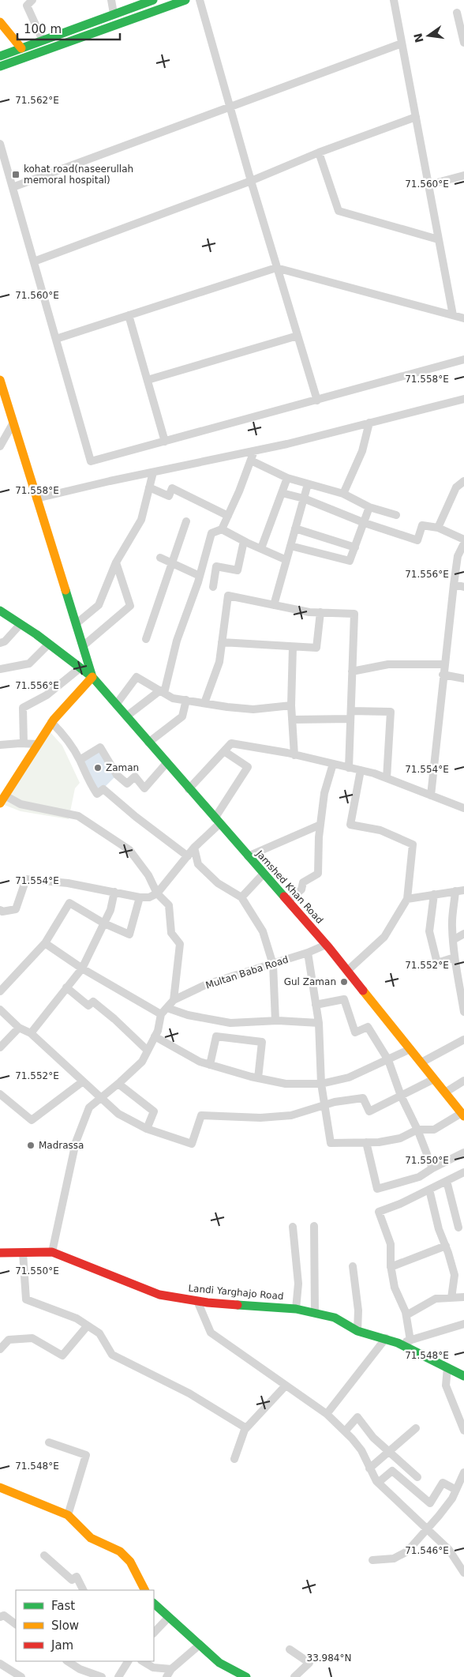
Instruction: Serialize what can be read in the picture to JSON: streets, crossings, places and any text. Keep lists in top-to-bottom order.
{
  "streets": {
    "street": ["Jamshed Khan Road", "Multan Baba Road", "Landi Yarghajo Road"]
  },
  "crossings": [
    ["Jamshed Khan Road", "Multan Baba Road"]
  ],
  "places": {
    "transit": ["kohat road(naseerullah memoral hospital)"],
    "other": ["Zaman", "Gul Zaman", "Madrassa"]
  },
  "legend": ["Fast", "Slow", "Jam"],
  "scale_bar": "100 m",
  "north": "left",
  "coordinates": [
    "71.562°E",
    "71.560°E",
    "71.558°E",
    "71.556°E",
    "71.554°E",
    "71.552°E",
    "71.550°E",
    "71.548°E",
    "71.546°E",
    "33.984°N"
  ]
}
